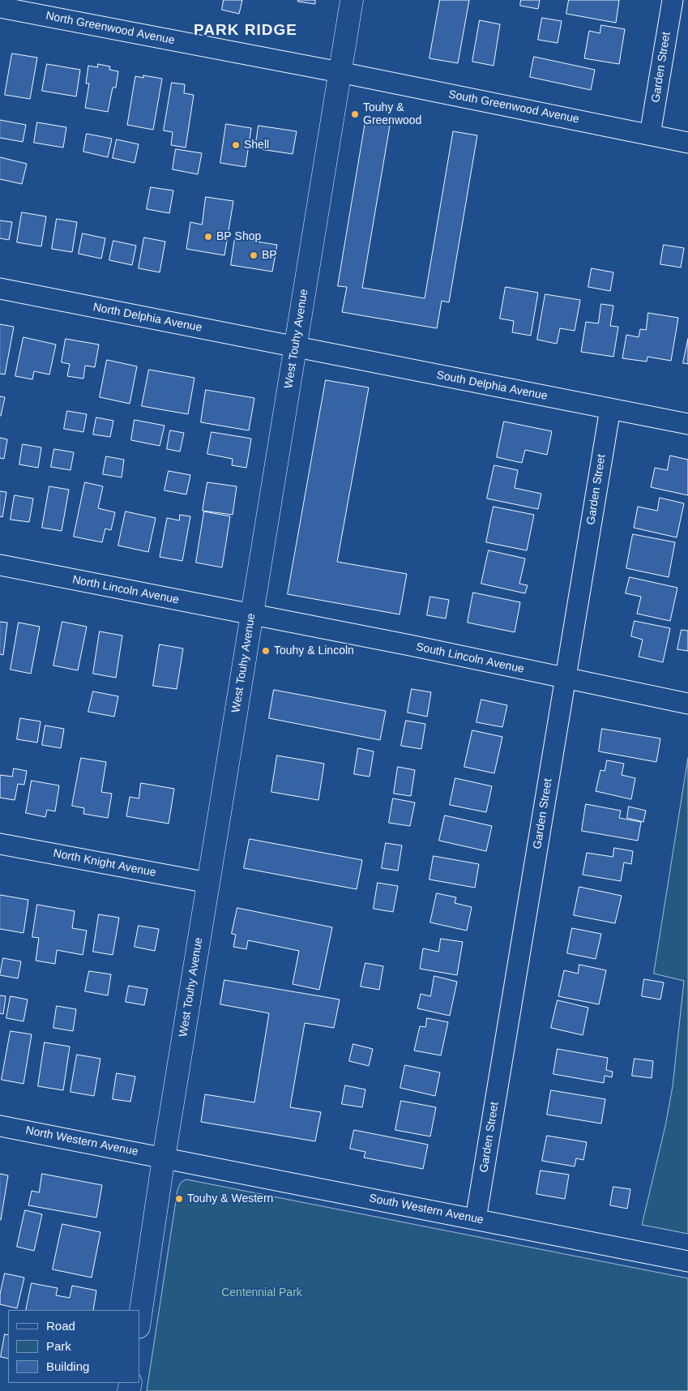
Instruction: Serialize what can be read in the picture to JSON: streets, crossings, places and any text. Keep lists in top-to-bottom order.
{
  "streets": {
    "main road": ["West Touhy Avenue"],
    "street": [
      "North Greenwood Avenue",
      "Garden Street",
      "South Greenwood Avenue",
      "North Delphia Avenue",
      "South Delphia Avenue",
      "North Lincoln Avenue",
      "South Lincoln Avenue",
      "North Knight Avenue",
      "North Western Avenue",
      "South Western Avenue"
    ]
  },
  "crossings": [
    ["North Greenwood Avenue", "South Greenwood Avenue"],
    ["North Greenwood Avenue", "West Touhy Avenue"],
    ["Garden Street", "South Greenwood Avenue"],
    ["Garden Street", "South Delphia Avenue"],
    ["Garden Street", "South Lincoln Avenue"],
    ["Garden Street", "South Western Avenue"],
    ["South Greenwood Avenue", "West Touhy Avenue"],
    ["North Delphia Avenue", "West Touhy Avenue"],
    ["North Delphia Avenue", "South Delphia Avenue"],
    ["West Touhy Avenue", "South Delphia Avenue"],
    ["West Touhy Avenue", "North Lincoln Avenue"],
    ["West Touhy Avenue", "South Lincoln Avenue"],
    ["West Touhy Avenue", "North Knight Avenue"],
    ["West Touhy Avenue", "North Western Avenue"],
    ["West Touhy Avenue", "South Western Avenue"],
    ["North Lincoln Avenue", "South Lincoln Avenue"],
    ["North Western Avenue", "South Western Avenue"]
  ],
  "districts": ["PARK RIDGE"],
  "parks": ["Centennial Park"],
  "places": [
    "Touhy & Greenwood",
    "Shell",
    "BP Shop",
    "BP",
    "Touhy & Lincoln",
    "Touhy & Western"
  ],
  "legend": ["Road", "Park", "Building"]
}
